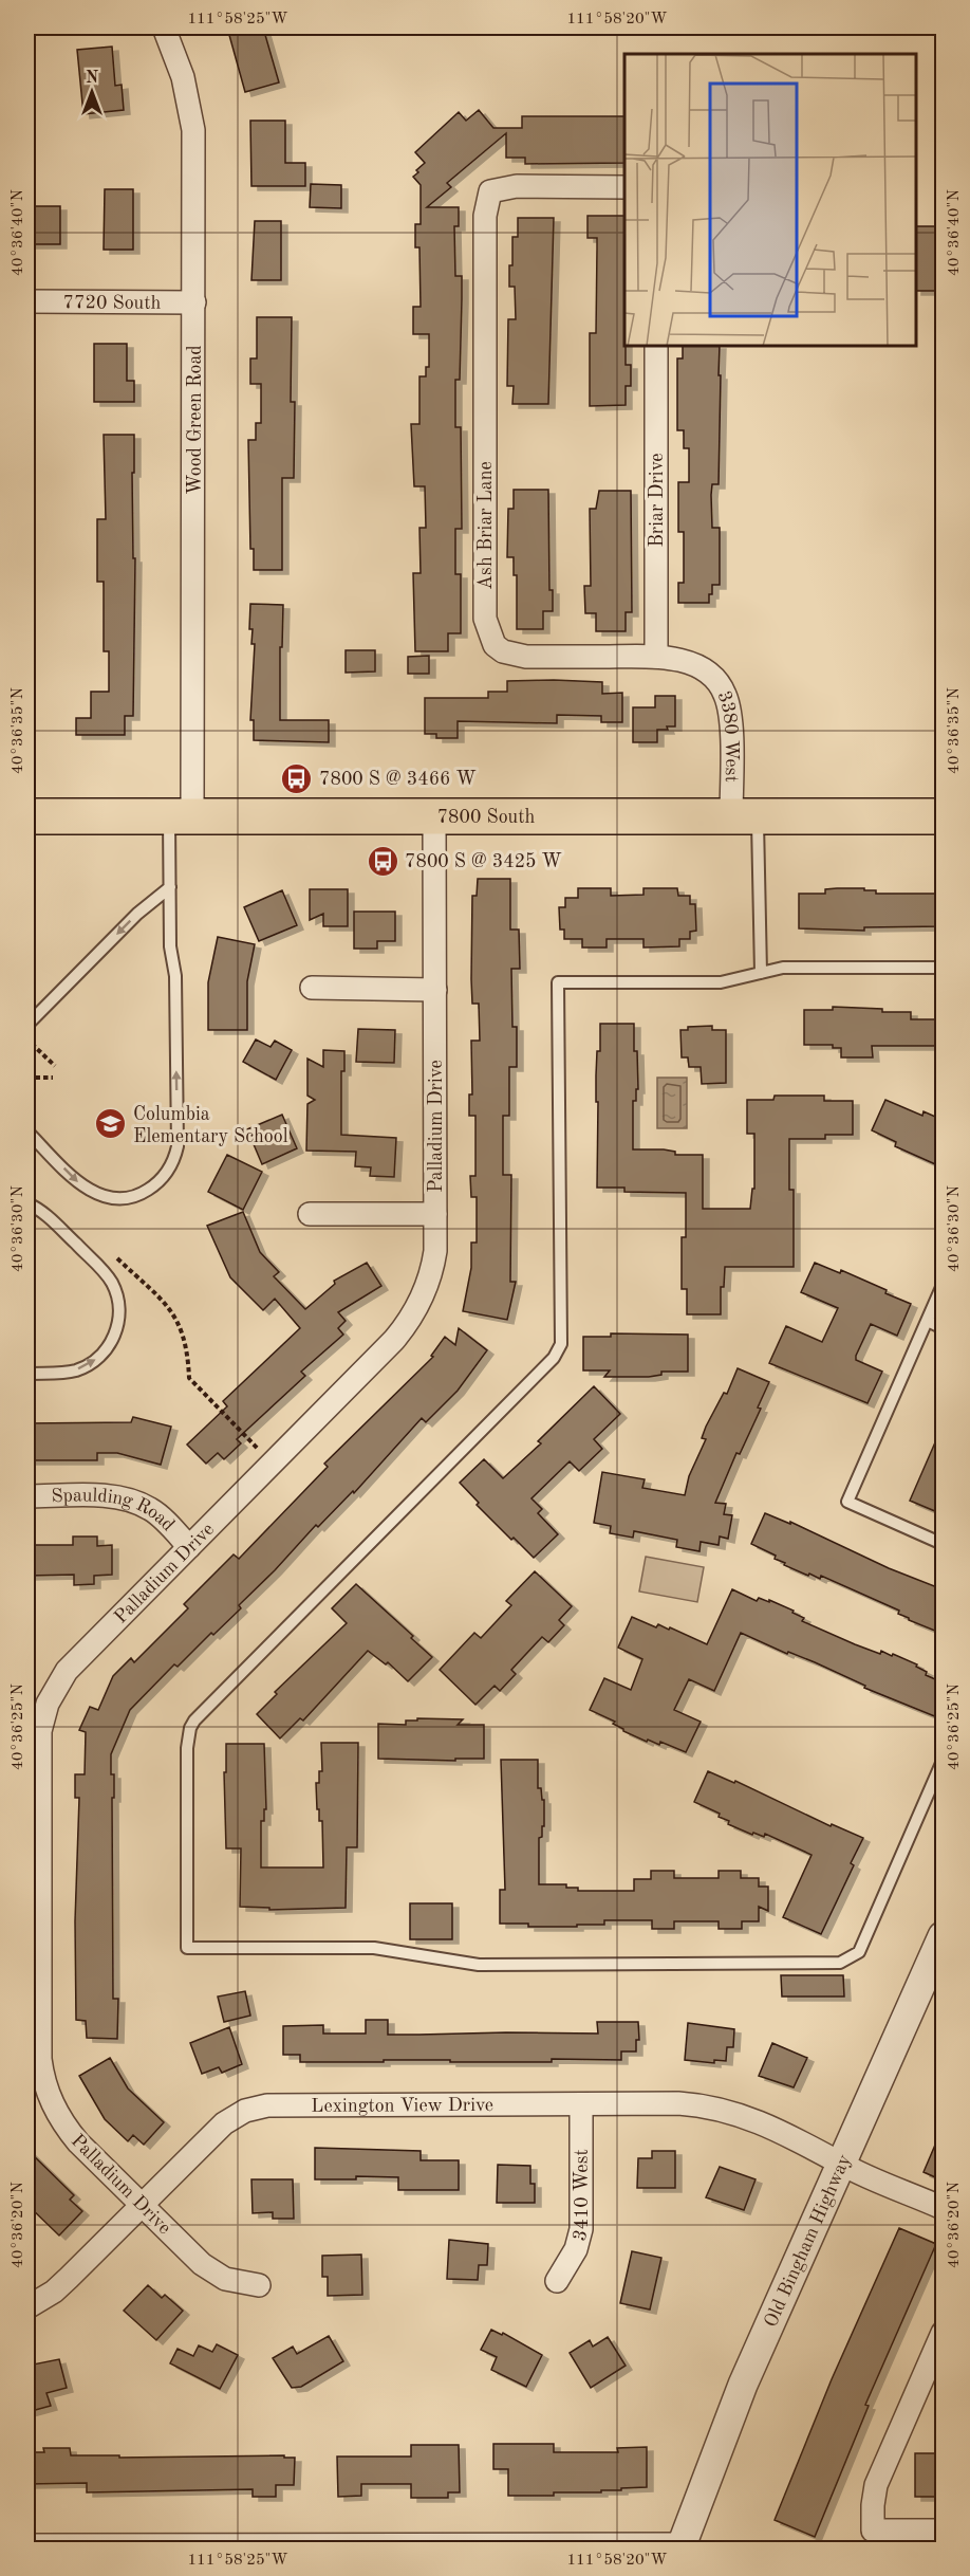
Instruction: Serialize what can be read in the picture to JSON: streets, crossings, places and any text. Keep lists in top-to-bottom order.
{
  "streets": {
    "main road": ["7800 South"],
    "street": [
      "7720 South",
      "Wood Green Road",
      "Briar Drive",
      "Ash Briar Lane",
      "3380 West",
      "Palladium Drive",
      "Spaulding Road",
      "Lexington View Drive",
      "3410 West",
      "Old Bingham Highway"
    ]
  },
  "crossings": [
    ["7720 South", "Wood Green Road"],
    ["Wood Green Road", "7800 South"],
    ["Briar Drive", "Ash Briar Lane"],
    ["Ash Briar Lane", "3380 West"],
    ["3380 West", "7800 South"],
    ["7800 South", "Palladium Drive"],
    ["Palladium Drive", "Spaulding Road"],
    ["Palladium Drive", "Lexington View Drive"],
    ["Lexington View Drive", "3410 West"],
    ["Lexington View Drive", "Old Bingham Highway"]
  ],
  "places": {
    "bus stop": ["7800 S @ 3466 W", "7800 S @ 3425 W"],
    "school or university": ["Columbia Elementary School"]
  },
  "north": "top",
  "coordinates": [
    "111°58'25\"W",
    "111°58'20\"W",
    "40°36'40\"N",
    "40°36'35\"N",
    "40°36'30\"N",
    "40°36'25\"N",
    "40°36'20\"N"
  ]
}
